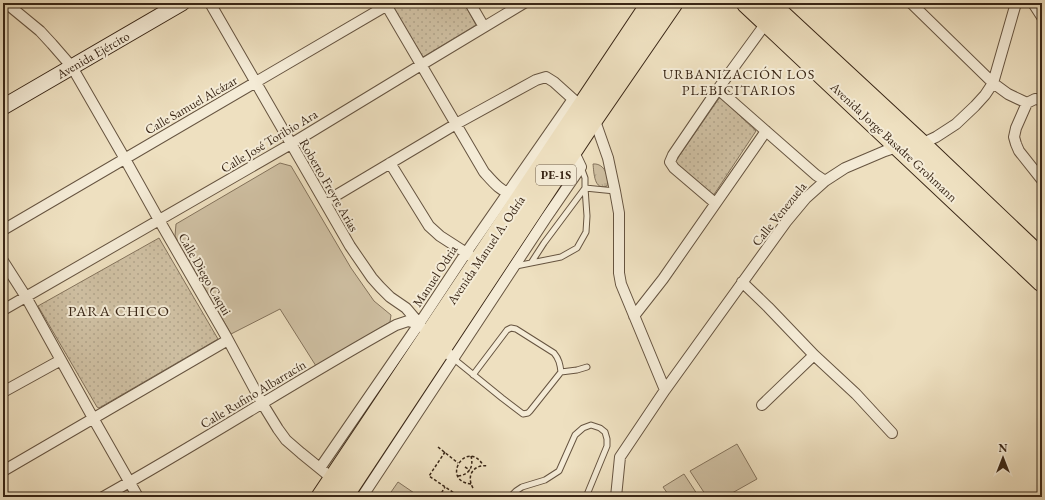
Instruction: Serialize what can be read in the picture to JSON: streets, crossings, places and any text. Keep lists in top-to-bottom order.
{
  "streets": {
    "highway": ["Avenida Jorge Basadre Grohmann", "PE-1S", "Avenida Manuel A. Odría"],
    "main road": ["Avenida Ejército"],
    "street": [
      "Calle Samuel Alcázar",
      "Calle José Toribio Ara",
      "Roberto Freyre Arias",
      "Calle Venezuela",
      "Calle Diego Caqui",
      "Calle Rufino Albarracín"
    ]
  },
  "crossings": [
    ["Avenida Ejército", "Calle Diego Caqui"],
    ["Calle Samuel Alcázar", "Roberto Freyre Arias"],
    ["Calle Samuel Alcázar", "Calle Diego Caqui"],
    ["Calle José Toribio Ara", "Roberto Freyre Arias"],
    ["Calle José Toribio Ara", "Calle Diego Caqui"],
    ["Avenida Jorge Basadre Grohmann", "Calle Venezuela"],
    ["Roberto Freyre Arias", "Avenida Manuel A. Odría"],
    ["Roberto Freyre Arias", "Calle Rufino Albarracín"],
    ["Avenida Manuel A. Odría", "Calle Diego Caqui"],
    ["Avenida Manuel A. Odría", "Calle Rufino Albarracín"],
    ["Calle Diego Caqui", "Calle Rufino Albarracín"]
  ],
  "districts": ["URBANIZACIÓN LOS PLEBICITARIOS", "PARA CHICO"],
  "north": "top"
}
